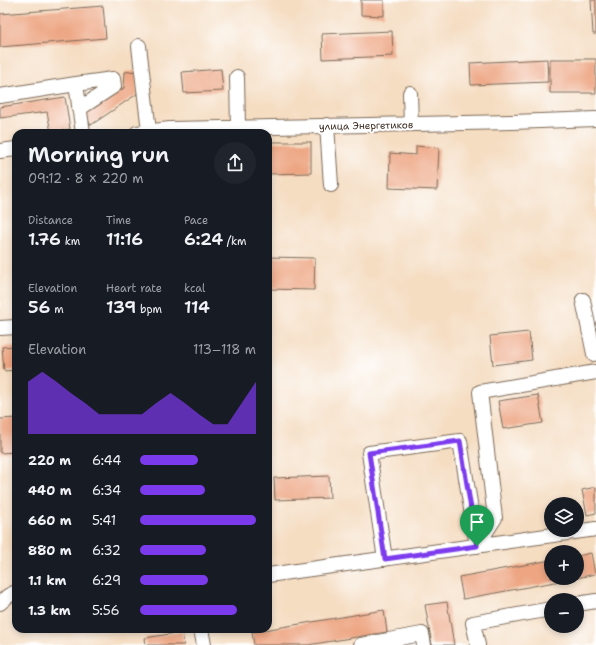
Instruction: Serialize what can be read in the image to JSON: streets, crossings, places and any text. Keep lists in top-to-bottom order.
{
  "streets": {
    "street": ["улица Энергетиков"]
  },
  "page": {
    "heading": ["Morning run", "09:12 · 8 × 220 m"],
    "stats": [
      ["Distance", "1.76 km"],
      ["Time", "11:16"],
      ["Pace", "6:24 /km"],
      ["Elevation", "56 m"],
      ["Heart rate", "139 bpm"],
      ["kcal", "114"]
    ],
    "chart": ["Elevation", "113–118 m"],
    "list": [
      {
        "name": "220 m",
        "note": "6:44"
      },
      {
        "name": "440 m",
        "note": "6:34"
      },
      {
        "name": "660 m",
        "note": "5:41"
      },
      {
        "name": "880 m",
        "note": "6:32"
      },
      {
        "name": "1.1 km",
        "note": "6:29"
      },
      {
        "name": "1.3 km",
        "note": "5:56"
      }
    ],
    "map_buttons": ["+", "−"]
  }
}
